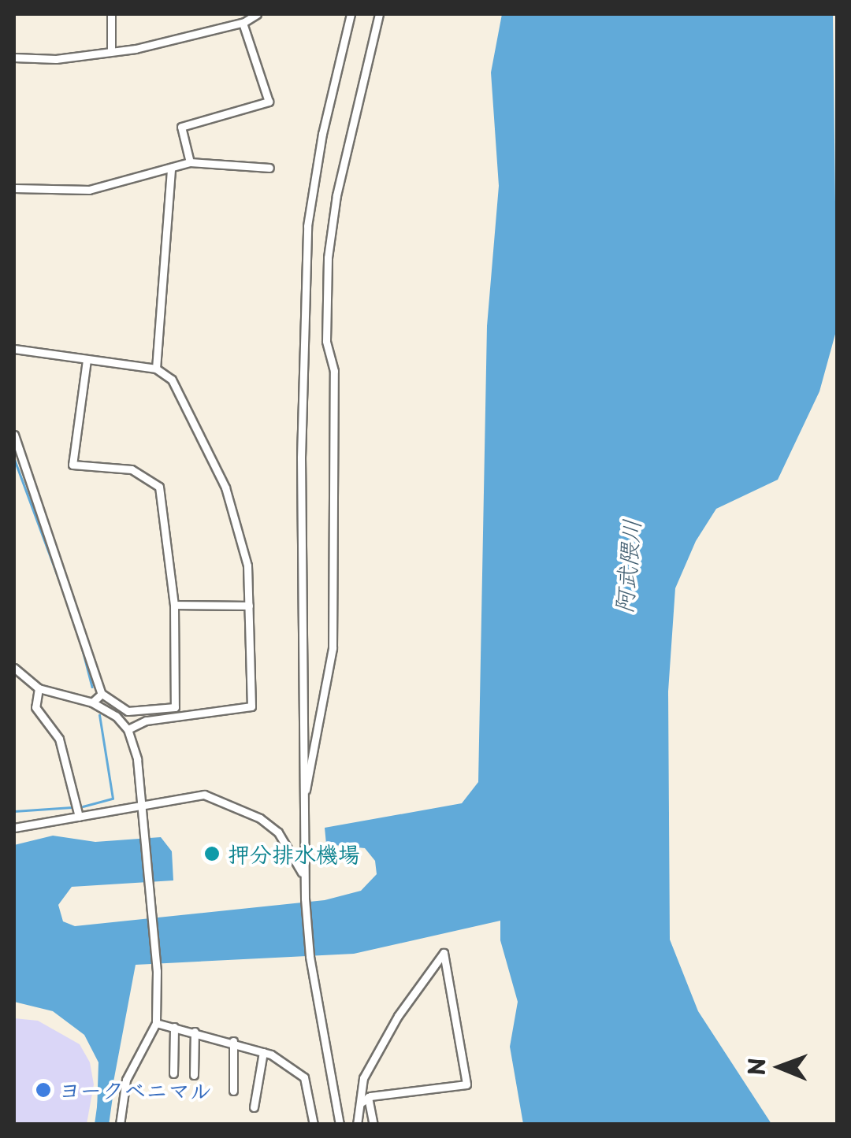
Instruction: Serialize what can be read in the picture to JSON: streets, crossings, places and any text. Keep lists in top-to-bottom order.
{
  "water": ["阿武隈川"],
  "places": ["押分排水機場", "ヨークベニマル"],
  "north": "left"
}
